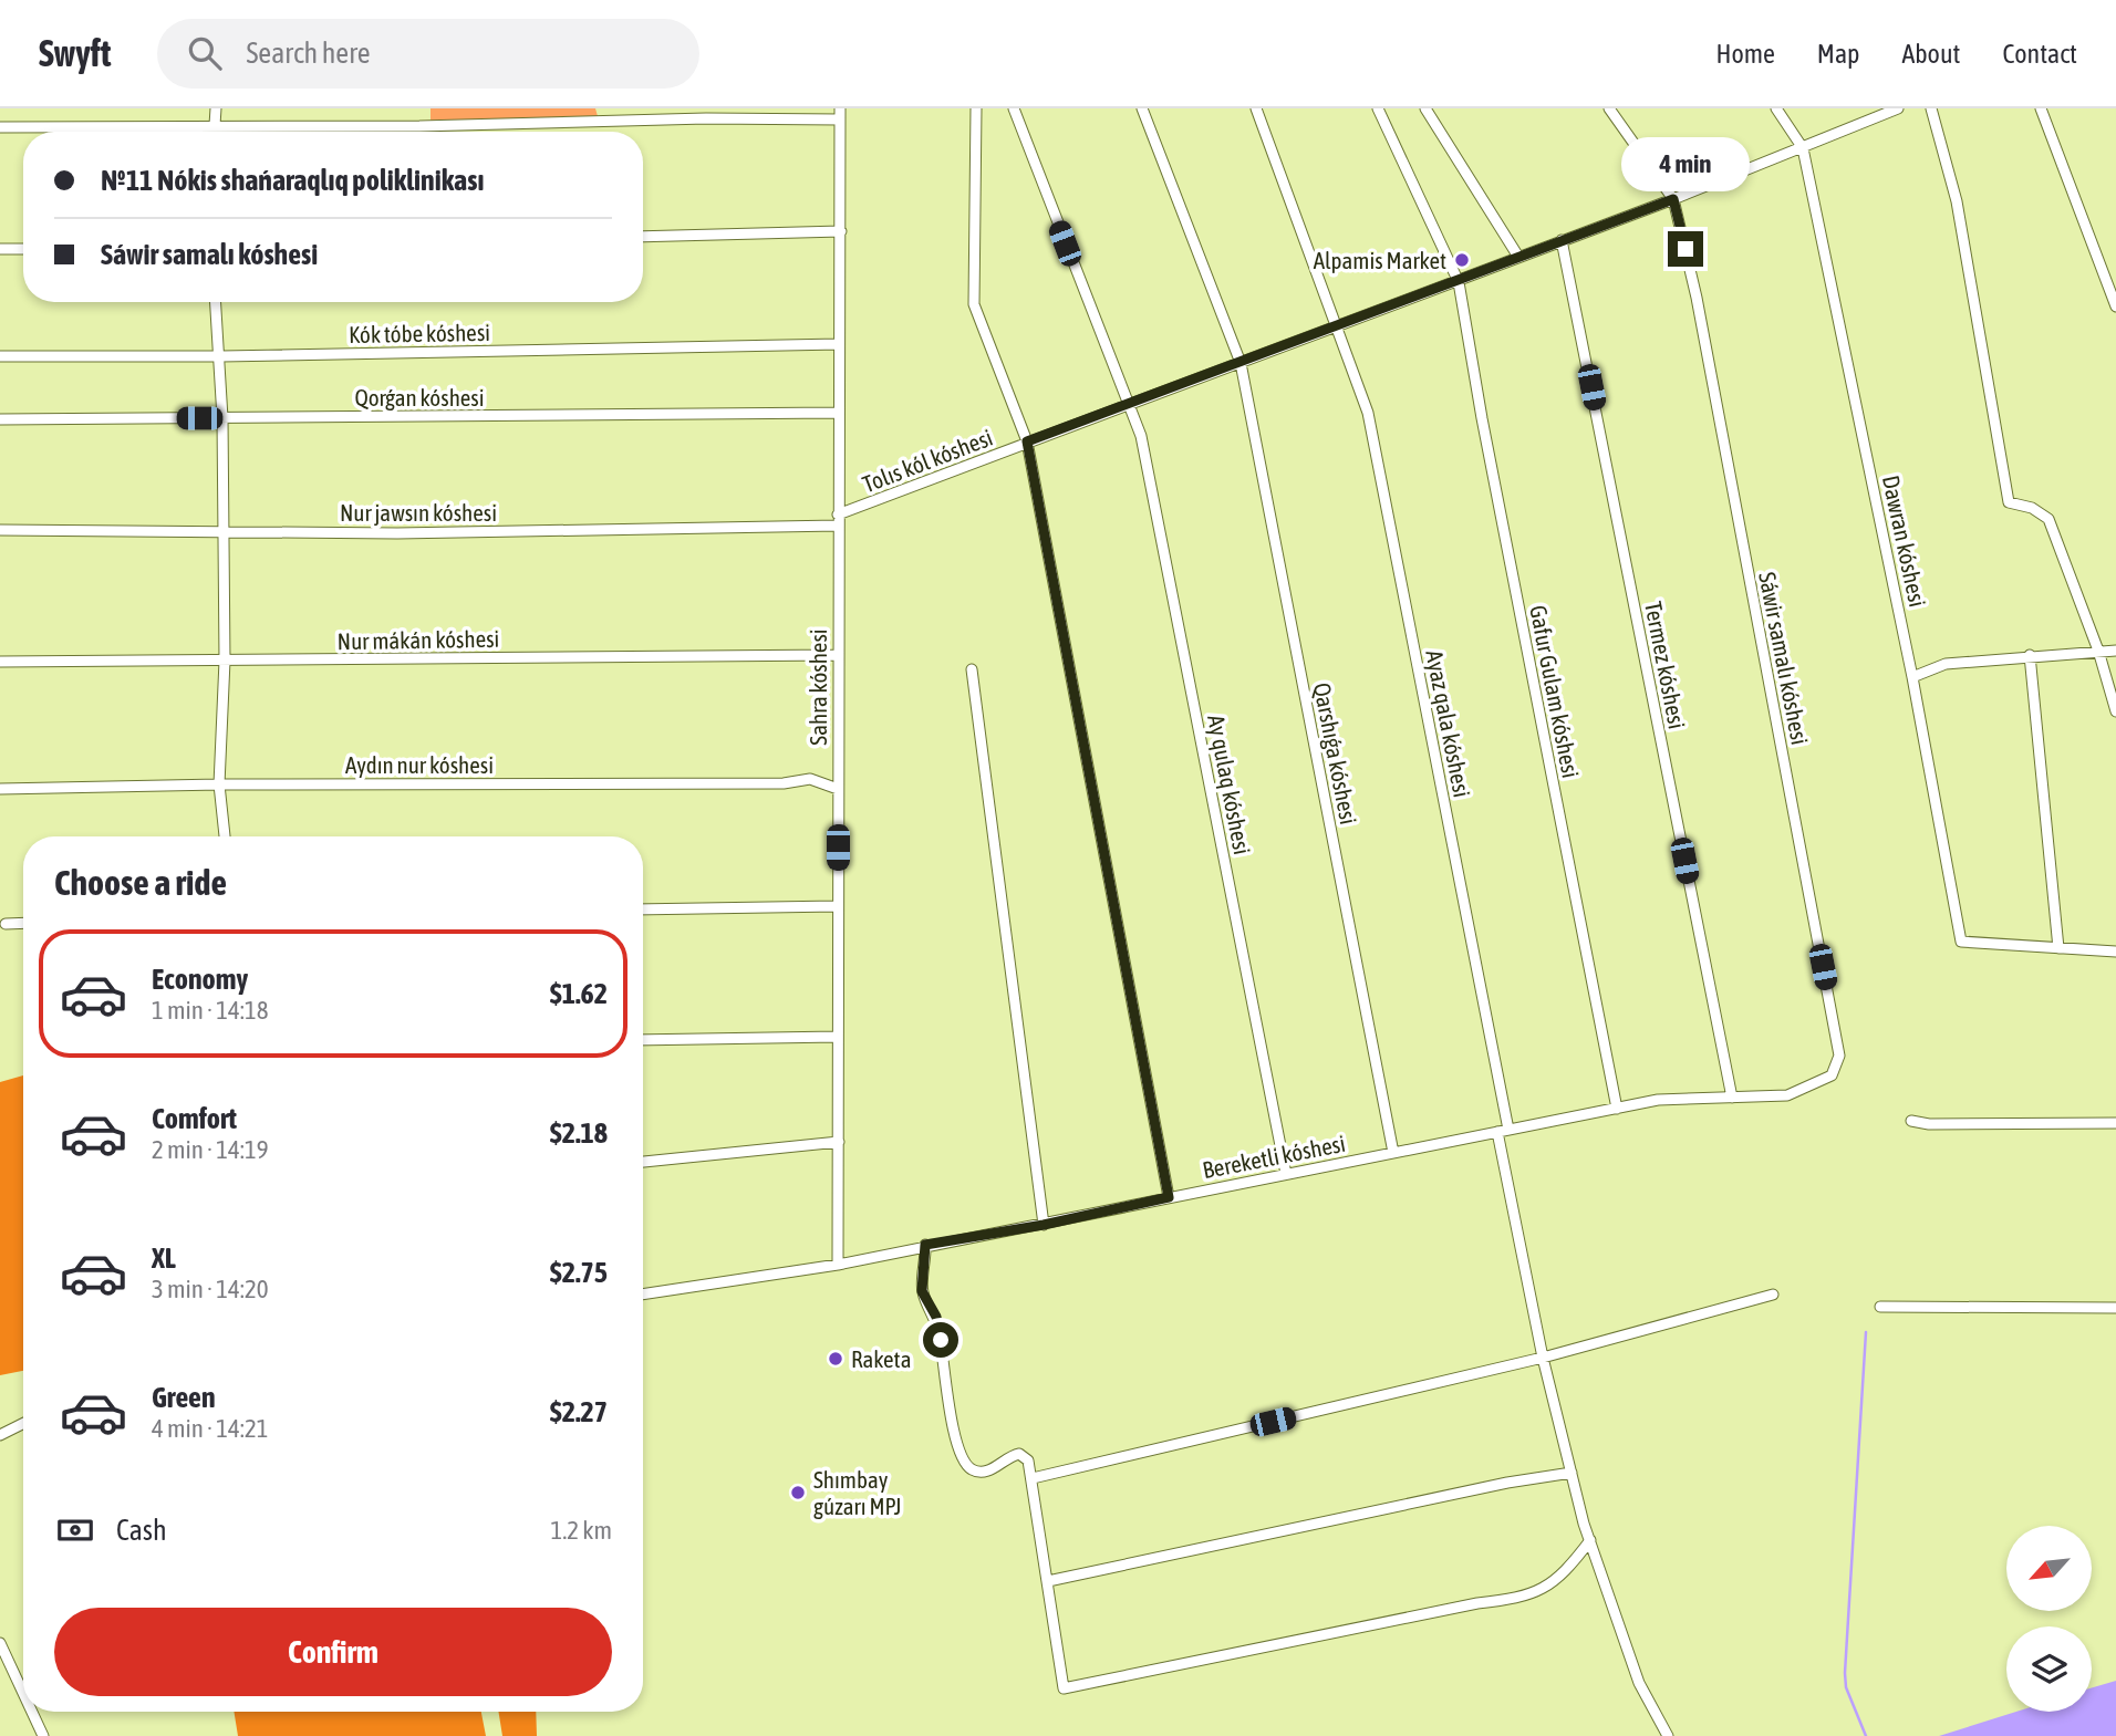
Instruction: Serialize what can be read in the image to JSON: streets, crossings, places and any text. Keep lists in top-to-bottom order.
{
  "streets": {
    "street": [
      "Kók tóbe kóshesi",
      "Qorǵan kóshesi",
      "Tolıs kól kóshesi",
      "Nur jawsın kóshesi",
      "Dawran kóshesi",
      "Nur mákán kóshesi",
      "Sáwir samalı kóshesi",
      "Termez kóshesi",
      "Sahra kóshesi",
      "Gafur Gulam kóshesi",
      "Ayaz qala kóshesi",
      "Qarshıǵa kóshesi",
      "Aydın nur kóshesi",
      "Ay qulaq kóshesi",
      "Bereketli kóshesi"
    ]
  },
  "crossings": [
    ["Kók tóbe kóshesi", "Sahra kóshesi"],
    ["Qorǵan kóshesi", "Sahra kóshesi"],
    ["Tolıs kól kóshesi", "Dawran kóshesi"],
    ["Tolıs kól kóshesi", "Sáwir samalı kóshesi"],
    ["Tolıs kól kóshesi", "Termez kóshesi"],
    ["Tolıs kól kóshesi", "Sahra kóshesi"],
    ["Tolıs kól kóshesi", "Gafur Gulam kóshesi"],
    ["Tolıs kól kóshesi", "Ayaz qala kóshesi"],
    ["Tolıs kól kóshesi", "Qarshıǵa kóshesi"],
    ["Tolıs kól kóshesi", "Ay qulaq kóshesi"],
    ["Nur jawsın kóshesi", "Sahra kóshesi"],
    ["Nur mákán kóshesi", "Sahra kóshesi"],
    ["Sáwir samalı kóshesi", "Bereketli kóshesi"],
    ["Termez kóshesi", "Bereketli kóshesi"],
    ["Sahra kóshesi", "Aydın nur kóshesi"],
    ["Sahra kóshesi", "Bereketli kóshesi"],
    ["Gafur Gulam kóshesi", "Bereketli kóshesi"],
    ["Ayaz qala kóshesi", "Bereketli kóshesi"],
    ["Qarshıǵa kóshesi", "Bereketli kóshesi"],
    ["Ay qulaq kóshesi", "Bereketli kóshesi"]
  ],
  "places": ["Alpamis Market", "Raketa", "Shımbay gúzarı MPJ"],
  "north": "bottom left",
  "page": {
    "header": "Swyft",
    "search": "Search here",
    "nav": [
      "Home",
      "Map",
      "About",
      "Contact"
    ],
    "banner": ["№11 Nókis shańaraqlıq poliklinikası", "Sáwir samalı kóshesi"],
    "bubble": "4 min",
    "heading": "Choose a ride",
    "list": [
      {
        "name": "Economy",
        "note": "1 min · 14:18",
        "value": "$1.62"
      },
      {
        "name": "Comfort",
        "note": "2 min · 14:19",
        "value": "$2.18"
      },
      {
        "name": "XL",
        "note": "3 min · 14:20",
        "value": "$2.75"
      },
      {
        "name": "Green",
        "note": "4 min · 14:21",
        "value": "$2.27"
      }
    ],
    "pay": ["Cash", "1.2 km"],
    "buttons": "Confirm"
  }
}
